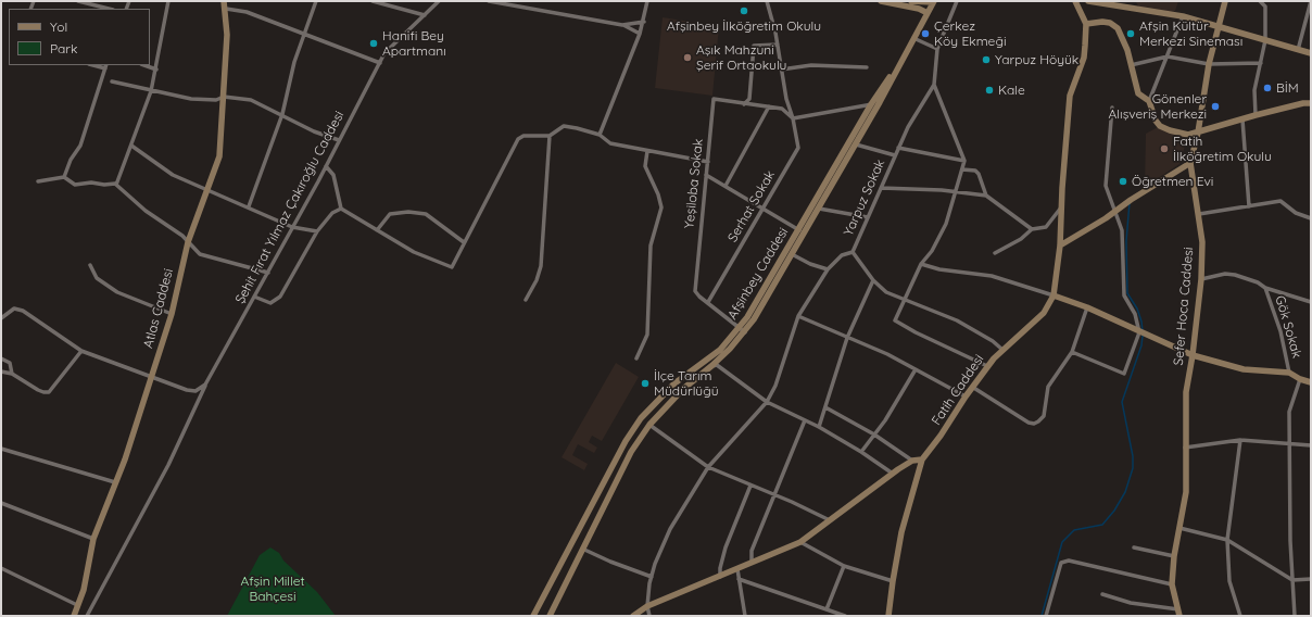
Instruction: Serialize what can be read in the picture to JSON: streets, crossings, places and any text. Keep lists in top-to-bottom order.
{
  "streets": {
    "street": [
      "Yeşiloba Sokak",
      "Yarpuz Sokak",
      "Serhat Sokak",
      "Şehit Fırat Yılmaz Çakıroğlu Caddesi",
      "Afşinbey Caddesi",
      "Sefer Hoca Caddesi",
      "Atlas Caddesi",
      "Gök Sokak",
      "Fatih Caddesi"
    ]
  },
  "crossings": [
    ["Yeşiloba Sokak", "Serhat Sokak"],
    ["Yeşiloba Sokak", "Afşinbey Caddesi"],
    ["Yarpuz Sokak", "Fatih Caddesi"],
    ["Sefer Hoca Caddesi", "Gök Sokak"]
  ],
  "parks": ["Afşin Millet Bahçesi"],
  "places": [
    "Afşinbey İlköğretim Okulu",
    "Çerkez Köy Ekmeği",
    "Afşin Kültür Merkezi Sineması",
    "Hanifi Bey Apartmanı",
    "Aşık Mahzuni Şerif Ortaokulu",
    "Yarpuz Höyük",
    "BİM",
    "Kale",
    "Gönenler Alışveriş Merkezi",
    "Fatih İlköğretim Okulu",
    "Öğretmen Evi",
    "İlçe Tarım Müdürlüğü"
  ],
  "legend": ["Yol", "Park"]
}
